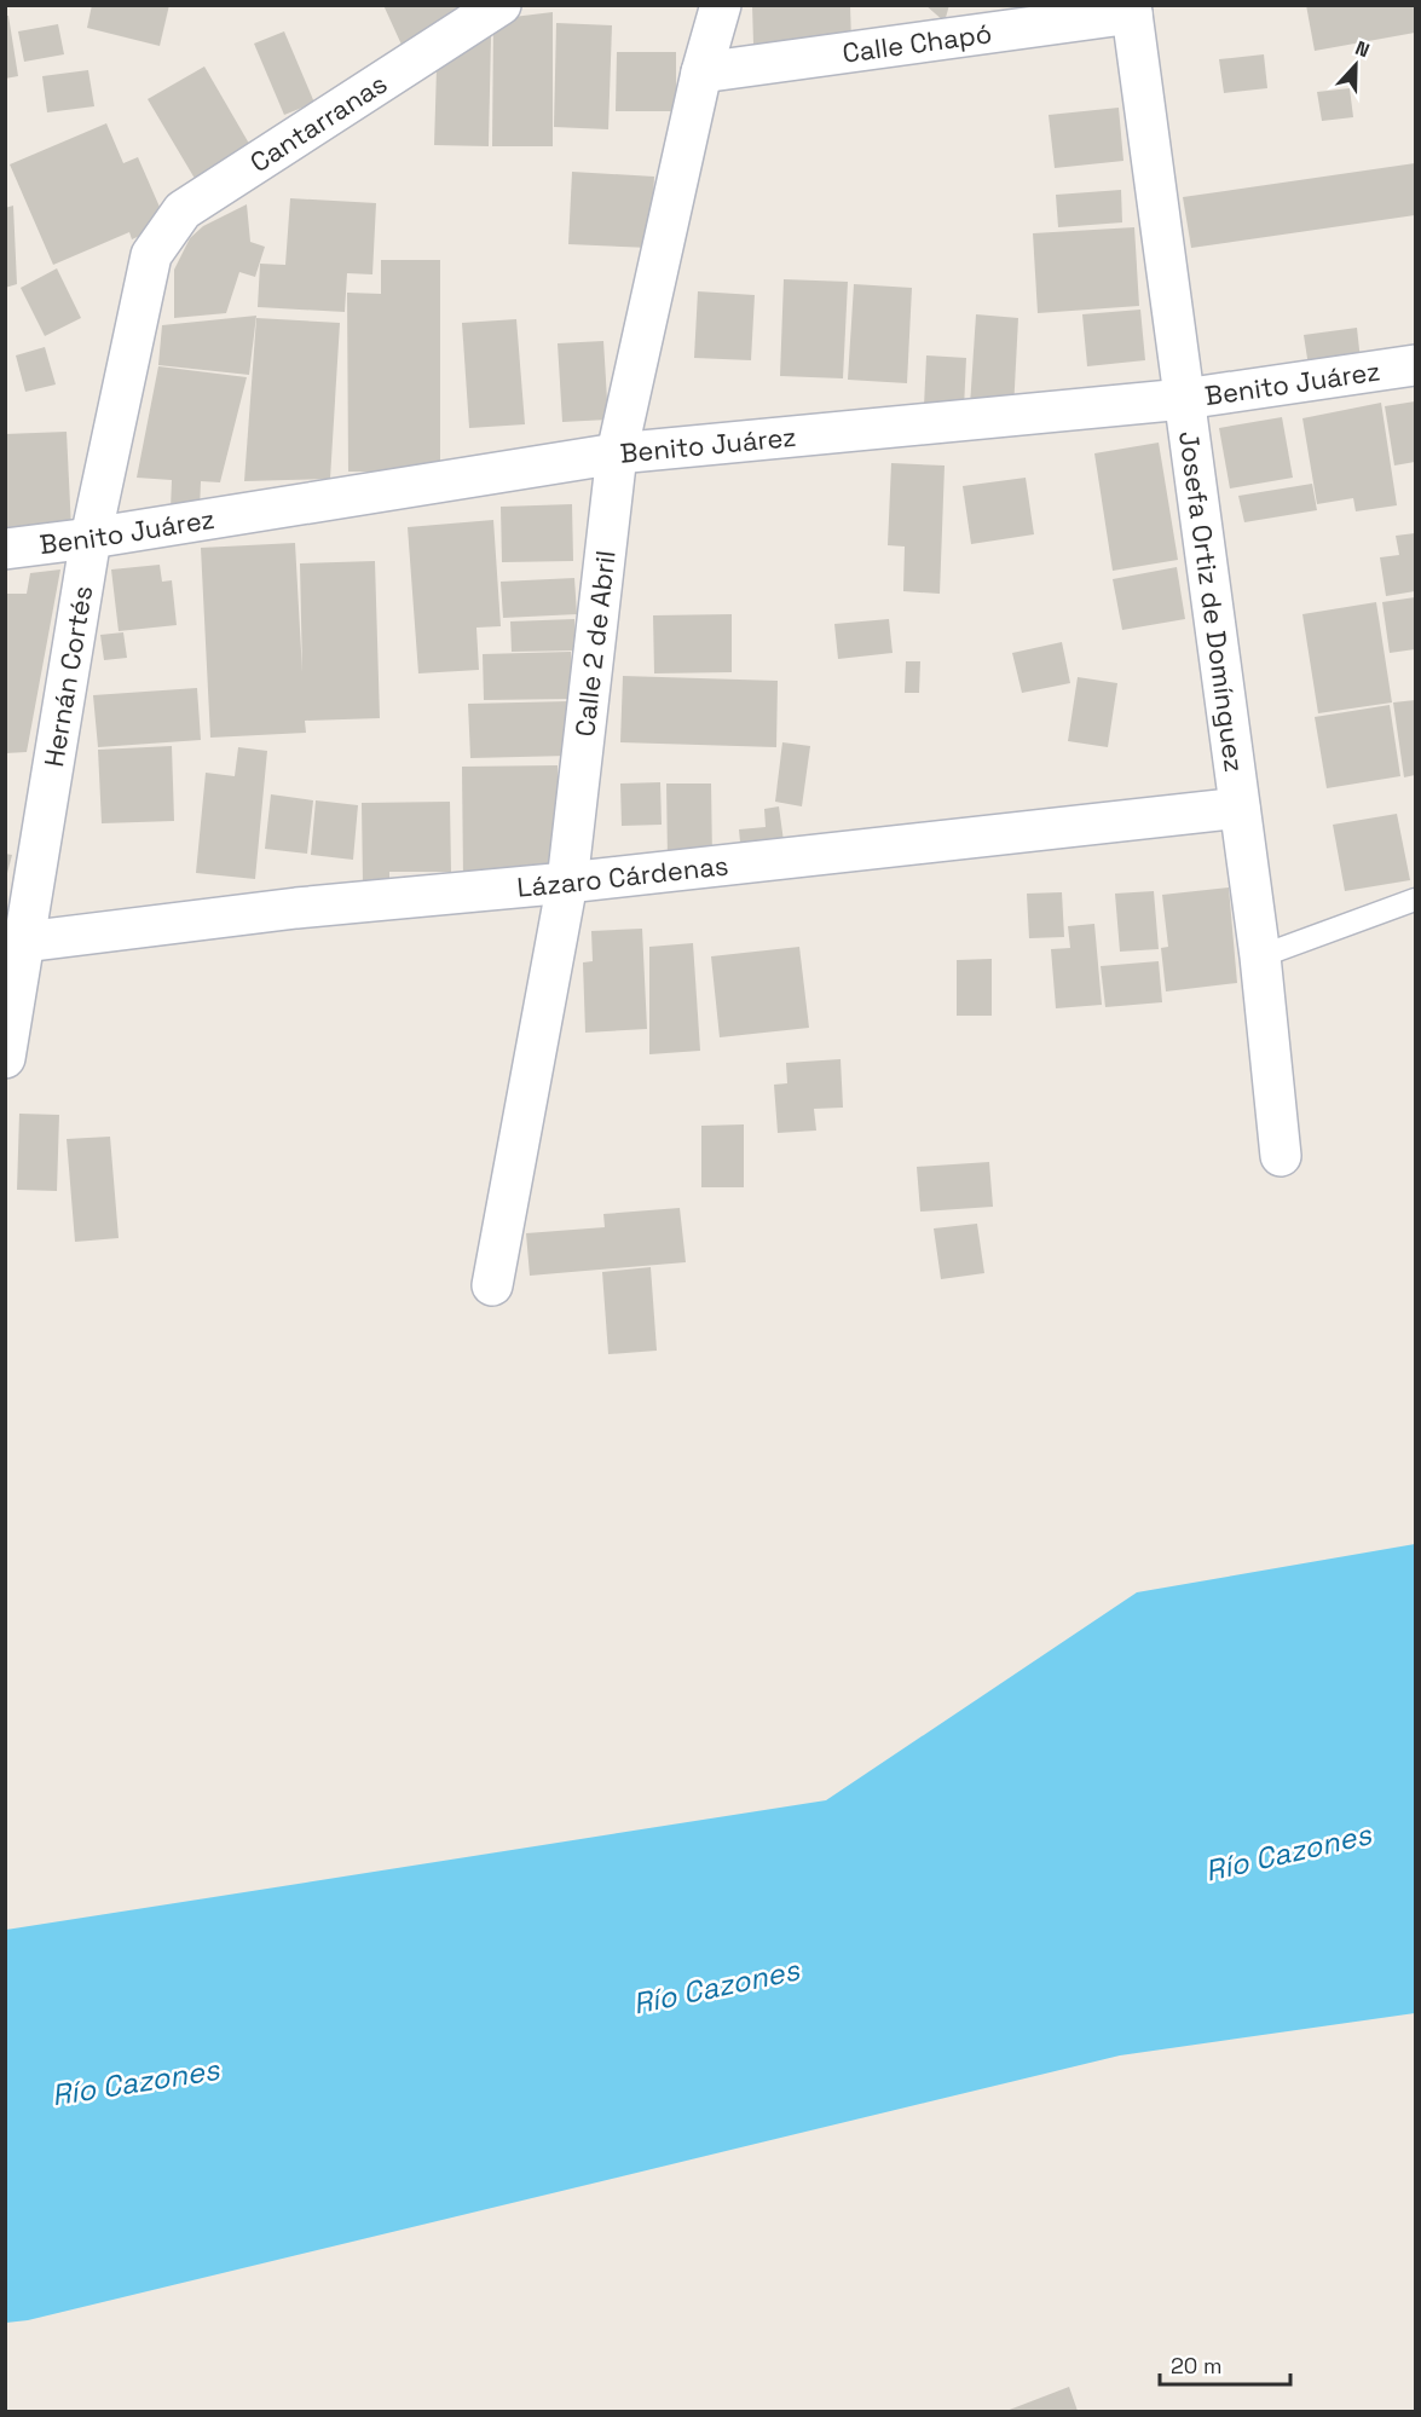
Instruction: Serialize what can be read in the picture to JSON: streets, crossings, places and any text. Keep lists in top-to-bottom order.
{
  "streets": {
    "street": [
      "Calle Chapó",
      "Cantarranas",
      "Benito Juárez",
      "Josefa Ortiz de Domínguez",
      "Calle 2 de Abril",
      "Hernán Cortés",
      "Lázaro Cárdenas"
    ]
  },
  "crossings": [
    ["Calle Chapó", "Josefa Ortiz de Domínguez"],
    ["Calle Chapó", "Calle 2 de Abril"],
    ["Cantarranas", "Hernán Cortés"],
    ["Benito Juárez", "Josefa Ortiz de Domínguez"],
    ["Benito Juárez", "Calle 2 de Abril"],
    ["Benito Juárez", "Hernán Cortés"],
    ["Josefa Ortiz de Domínguez", "Lázaro Cárdenas"],
    ["Calle 2 de Abril", "Lázaro Cárdenas"],
    ["Hernán Cortés", "Lázaro Cárdenas"]
  ],
  "water": ["Río Cazones"],
  "scale_bar": "20 m",
  "north": "top"
}
